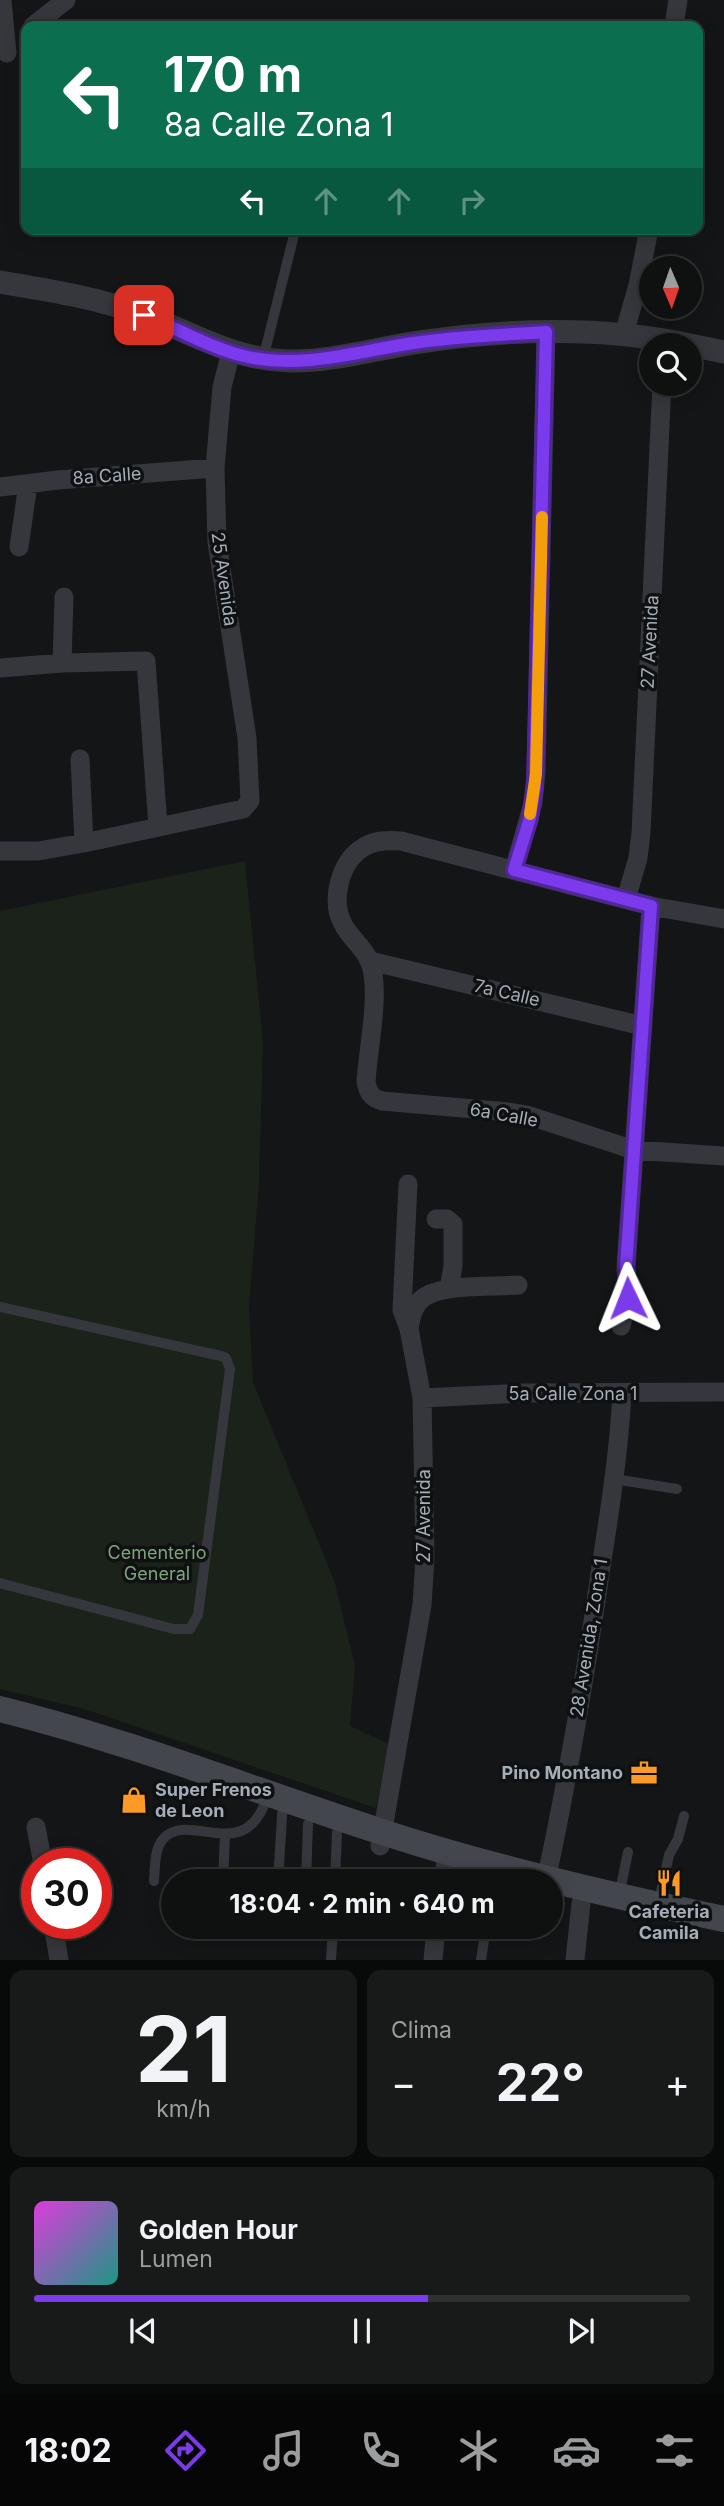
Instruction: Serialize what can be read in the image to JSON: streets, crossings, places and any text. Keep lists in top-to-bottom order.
{
  "streets": {
    "street": [
      "8a Calle",
      "25 Avenida",
      "27 Avenida",
      "7a Calle",
      "6a Calle",
      "5a Calle Zona 1",
      "28 Avenida, Zona 1"
    ]
  },
  "crossings": [
    ["8a Calle", "25 Avenida"],
    ["27 Avenida", "5a Calle Zona 1"],
    ["7a Calle", "6a Calle"],
    ["5a Calle Zona 1", "28 Avenida, Zona 1"]
  ],
  "parks": ["Cementerio General"],
  "places": {
    "office": ["Pino Montano"],
    "shop": ["Super Frenos de Leon"],
    "restaurant": ["Cafeteria Camila"]
  },
  "north": "bottom",
  "page": {
    "turn": ["170 m", "8a Calle Zona 1"],
    "limit": "30",
    "trip": "18:04 · 2 min · 640 m",
    "tile": [
      ["21", "km/h"],
      "Clima"
    ],
    "heat": ["−", "22°", "+"],
    "song": ["Golden Hour", "Lumen"],
    "tabs": "18:02"
  }
}
